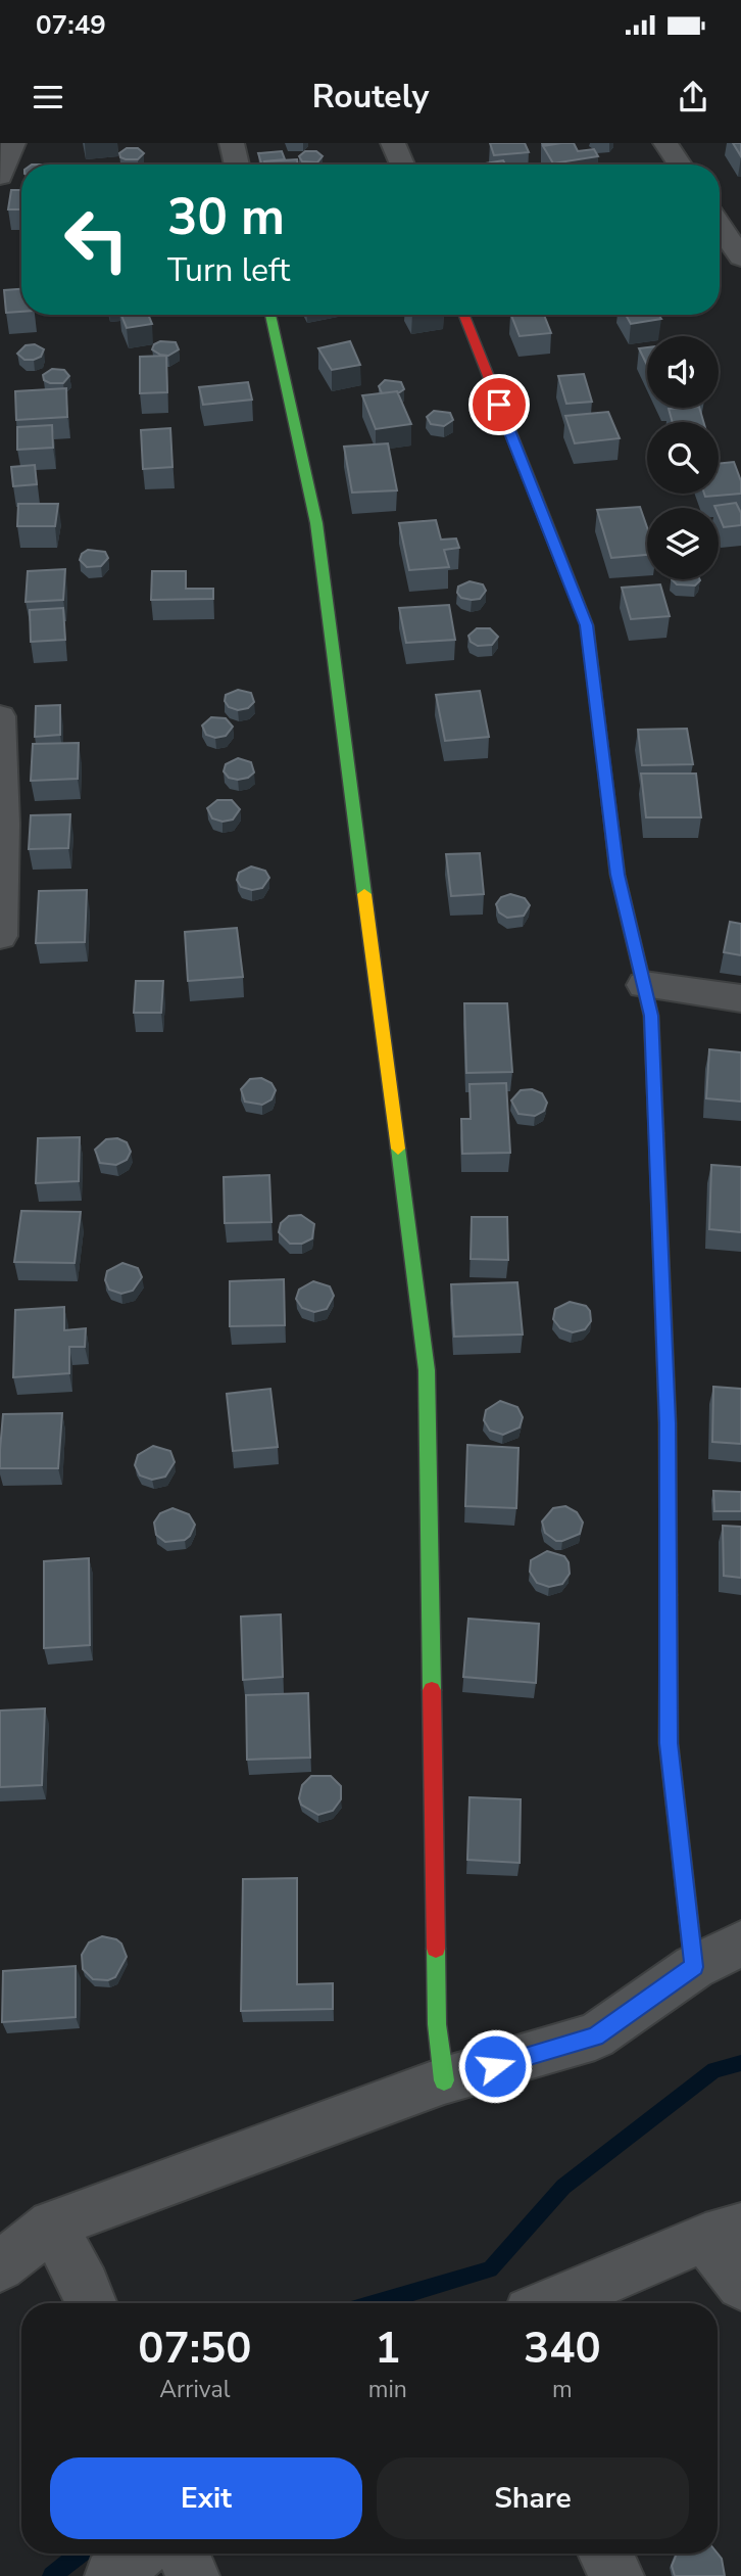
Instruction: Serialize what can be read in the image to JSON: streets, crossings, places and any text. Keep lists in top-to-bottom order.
{
  "page": {
    "status": "07:49",
    "header": "Routely",
    "turn": ["30 m", "Turn left"],
    "eta": [
      "07:50",
      "Arrival",
      "1",
      "min",
      "340",
      "m"
    ],
    "buttons": ["Exit", "Share"]
  }
}
